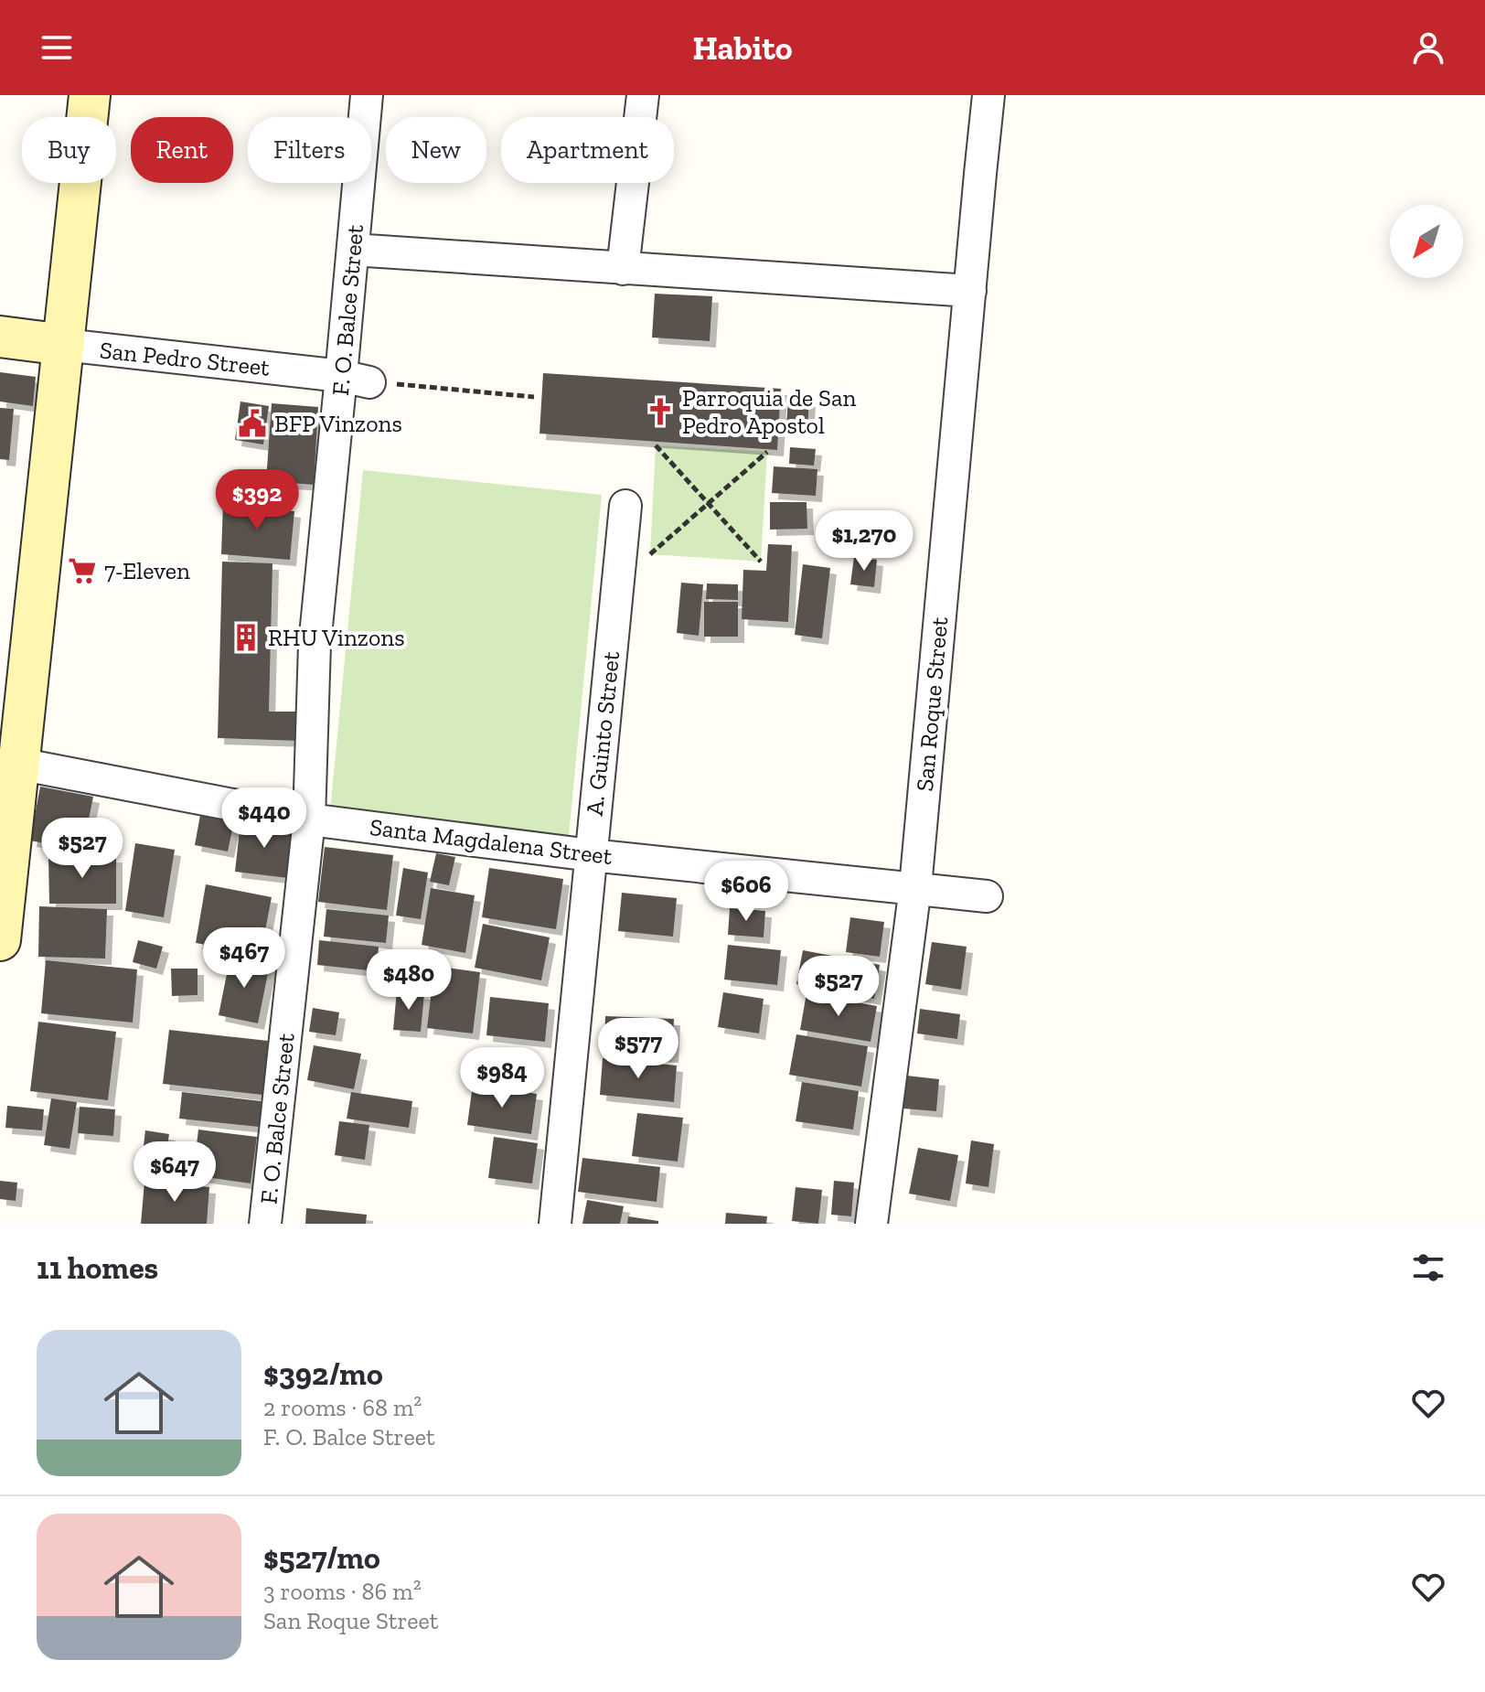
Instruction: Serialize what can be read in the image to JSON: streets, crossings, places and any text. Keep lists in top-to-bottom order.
{
  "streets": {
    "main road": ["San Pedro Street"],
    "street": [
      "F. O. Balce Street",
      "San Roque Street",
      "A. Guinto Street",
      "Santa Magdalena Street"
    ]
  },
  "crossings": [
    ["F. O. Balce Street", "San Pedro Street"],
    ["F. O. Balce Street", "Santa Magdalena Street"],
    ["San Roque Street", "Santa Magdalena Street"],
    ["A. Guinto Street", "Santa Magdalena Street"]
  ],
  "places": {
    "church": ["Parroquia de San Pedro Apostol"],
    "public building": ["BFP Vinzons"],
    "supermarket": ["7-Eleven"],
    "building": ["RHU Vinzons"]
  },
  "north": "bottom left",
  "page": {
    "header": "Habito",
    "chip": [
      "Buy",
      "Rent",
      "Filters",
      "New",
      "Apartment"
    ],
    "price": [
      "$392",
      "$1,270",
      "$440",
      "$527",
      "$606",
      "$467",
      "$480",
      "$527",
      "$577",
      "$984",
      "$647"
    ],
    "heading": "11 homes",
    "list": [
      {
        "name": "$392/mo",
        "note": "2 rooms · 68 m² · F. O. Balce Street"
      },
      {
        "name": "$527/mo",
        "note": "3 rooms · 86 m² · San Roque Street"
      }
    ]
  }
}
